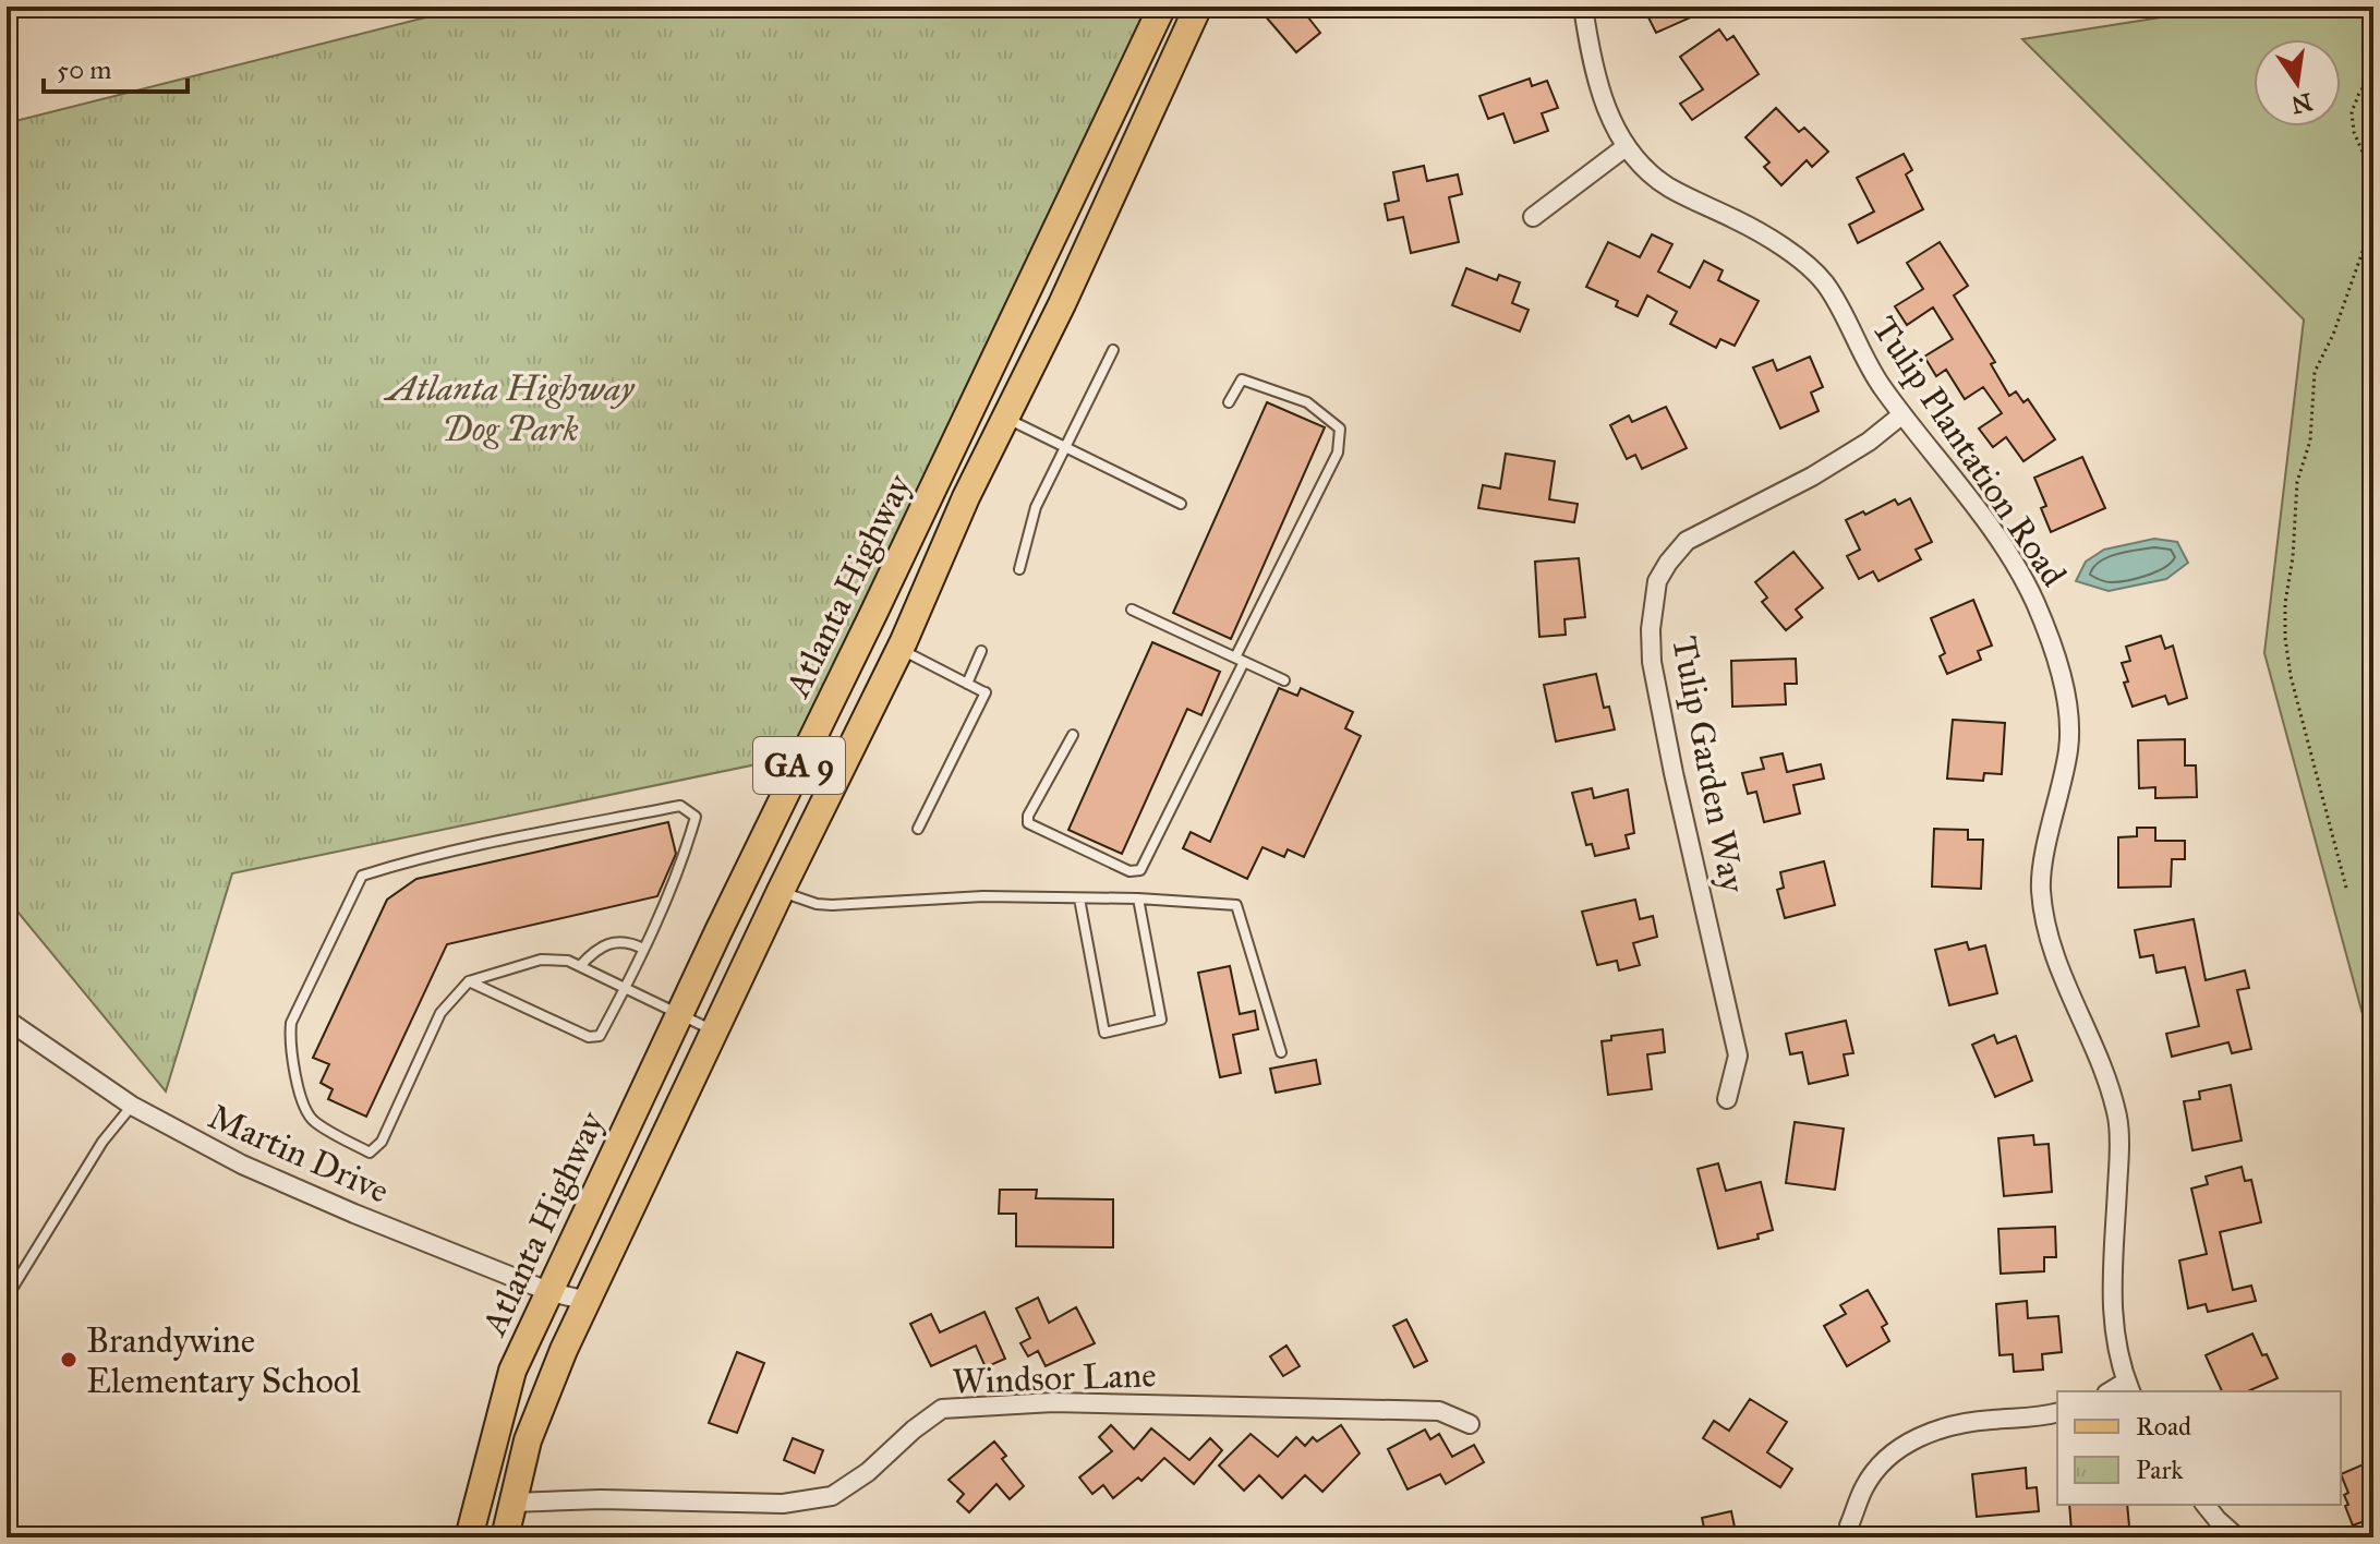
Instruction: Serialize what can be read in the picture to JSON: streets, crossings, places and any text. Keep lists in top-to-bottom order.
{
  "streets": {
    "main road": ["Atlanta Highway", "GA 9"],
    "street": [
      "Tulip Plantation Road",
      "Tulip Garden Way",
      "Martin Drive",
      "Windsor Lane"
    ]
  },
  "crossings": [
    ["Tulip Plantation Road", "Tulip Garden Way"],
    ["Atlanta Highway", "Martin Drive"],
    ["Atlanta Highway", "Windsor Lane"]
  ],
  "parks": ["Atlanta Highway Dog Park"],
  "places": ["Brandywine Elementary School"],
  "legend": ["Road", "Park"],
  "scale_bar": "50 m",
  "north": "bottom"
}
